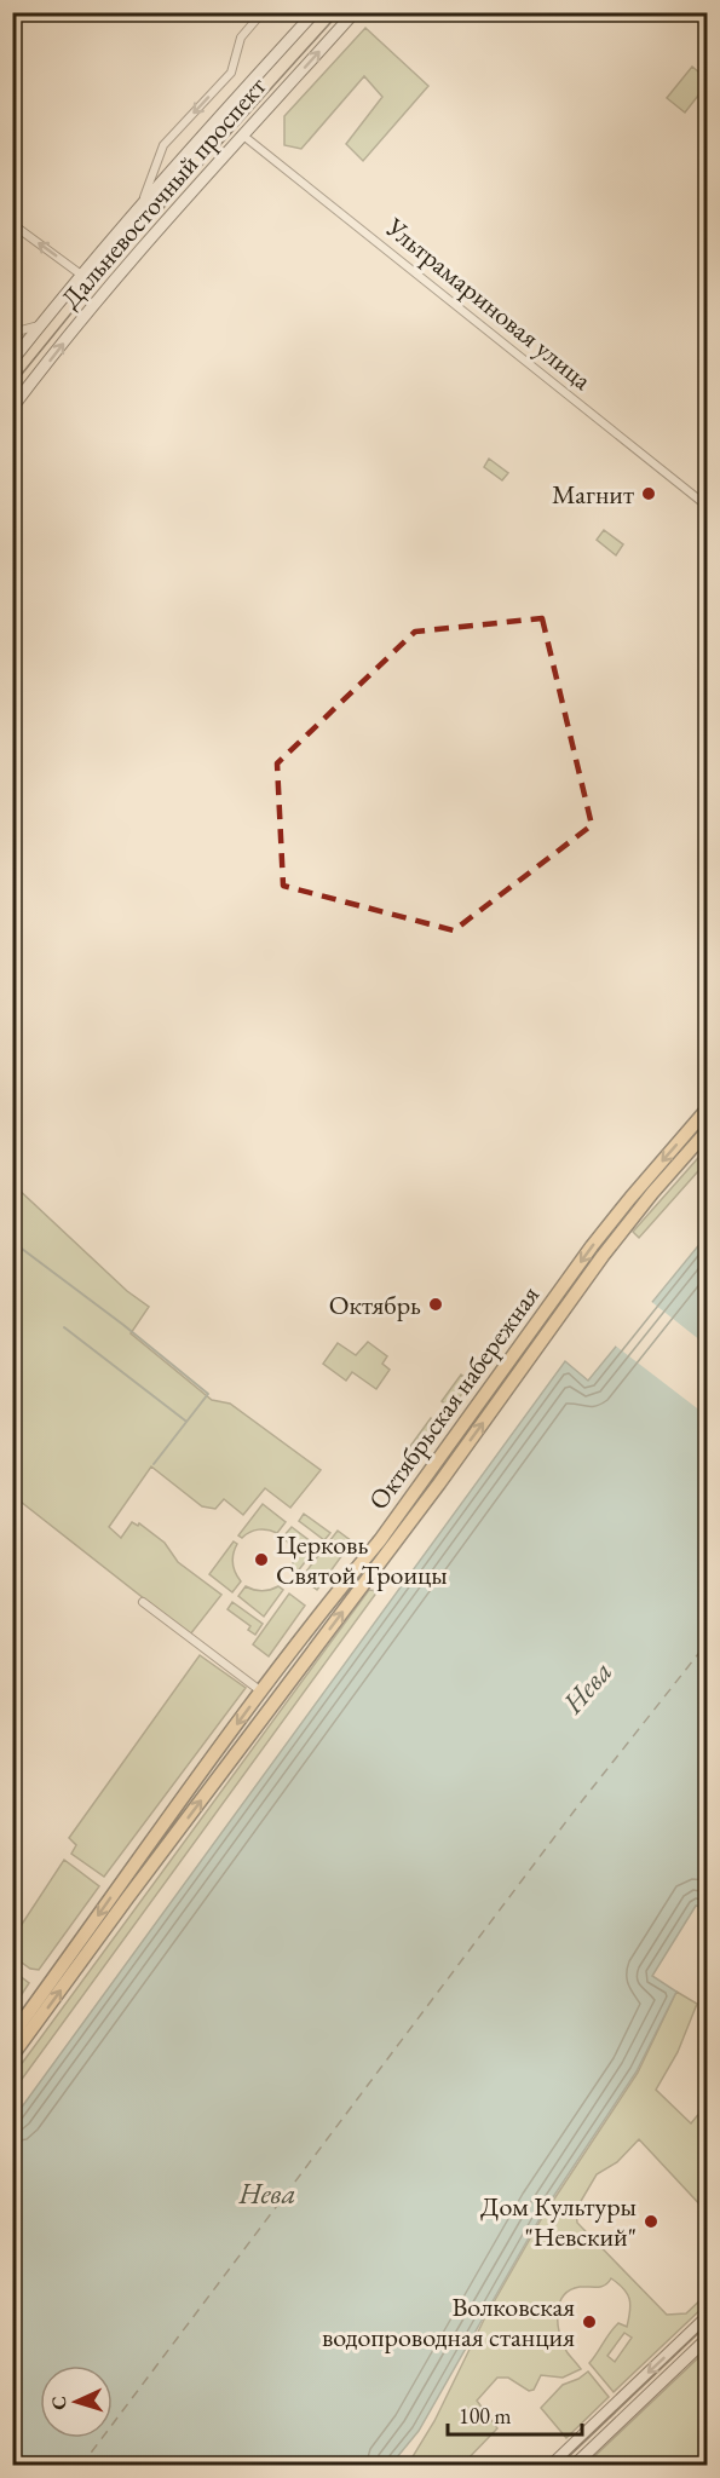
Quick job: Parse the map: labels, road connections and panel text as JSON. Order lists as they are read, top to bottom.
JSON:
{
  "streets": {
    "main road": ["Дальневосточный проспект", "Октябрьская набережная"],
    "street": ["Ультрамариновая улица"]
  },
  "crossings": [
    ["Дальневосточный проспект", "Ультрамариновая улица"]
  ],
  "water": ["Нева"],
  "places": [
    "Магнит",
    "Октябрь",
    "Церковь Святой Троицы",
    "Дом Культуры \"Невский\"",
    "Волковская водопроводная станция"
  ],
  "scale_bar": "100 m",
  "north": "left"
}
